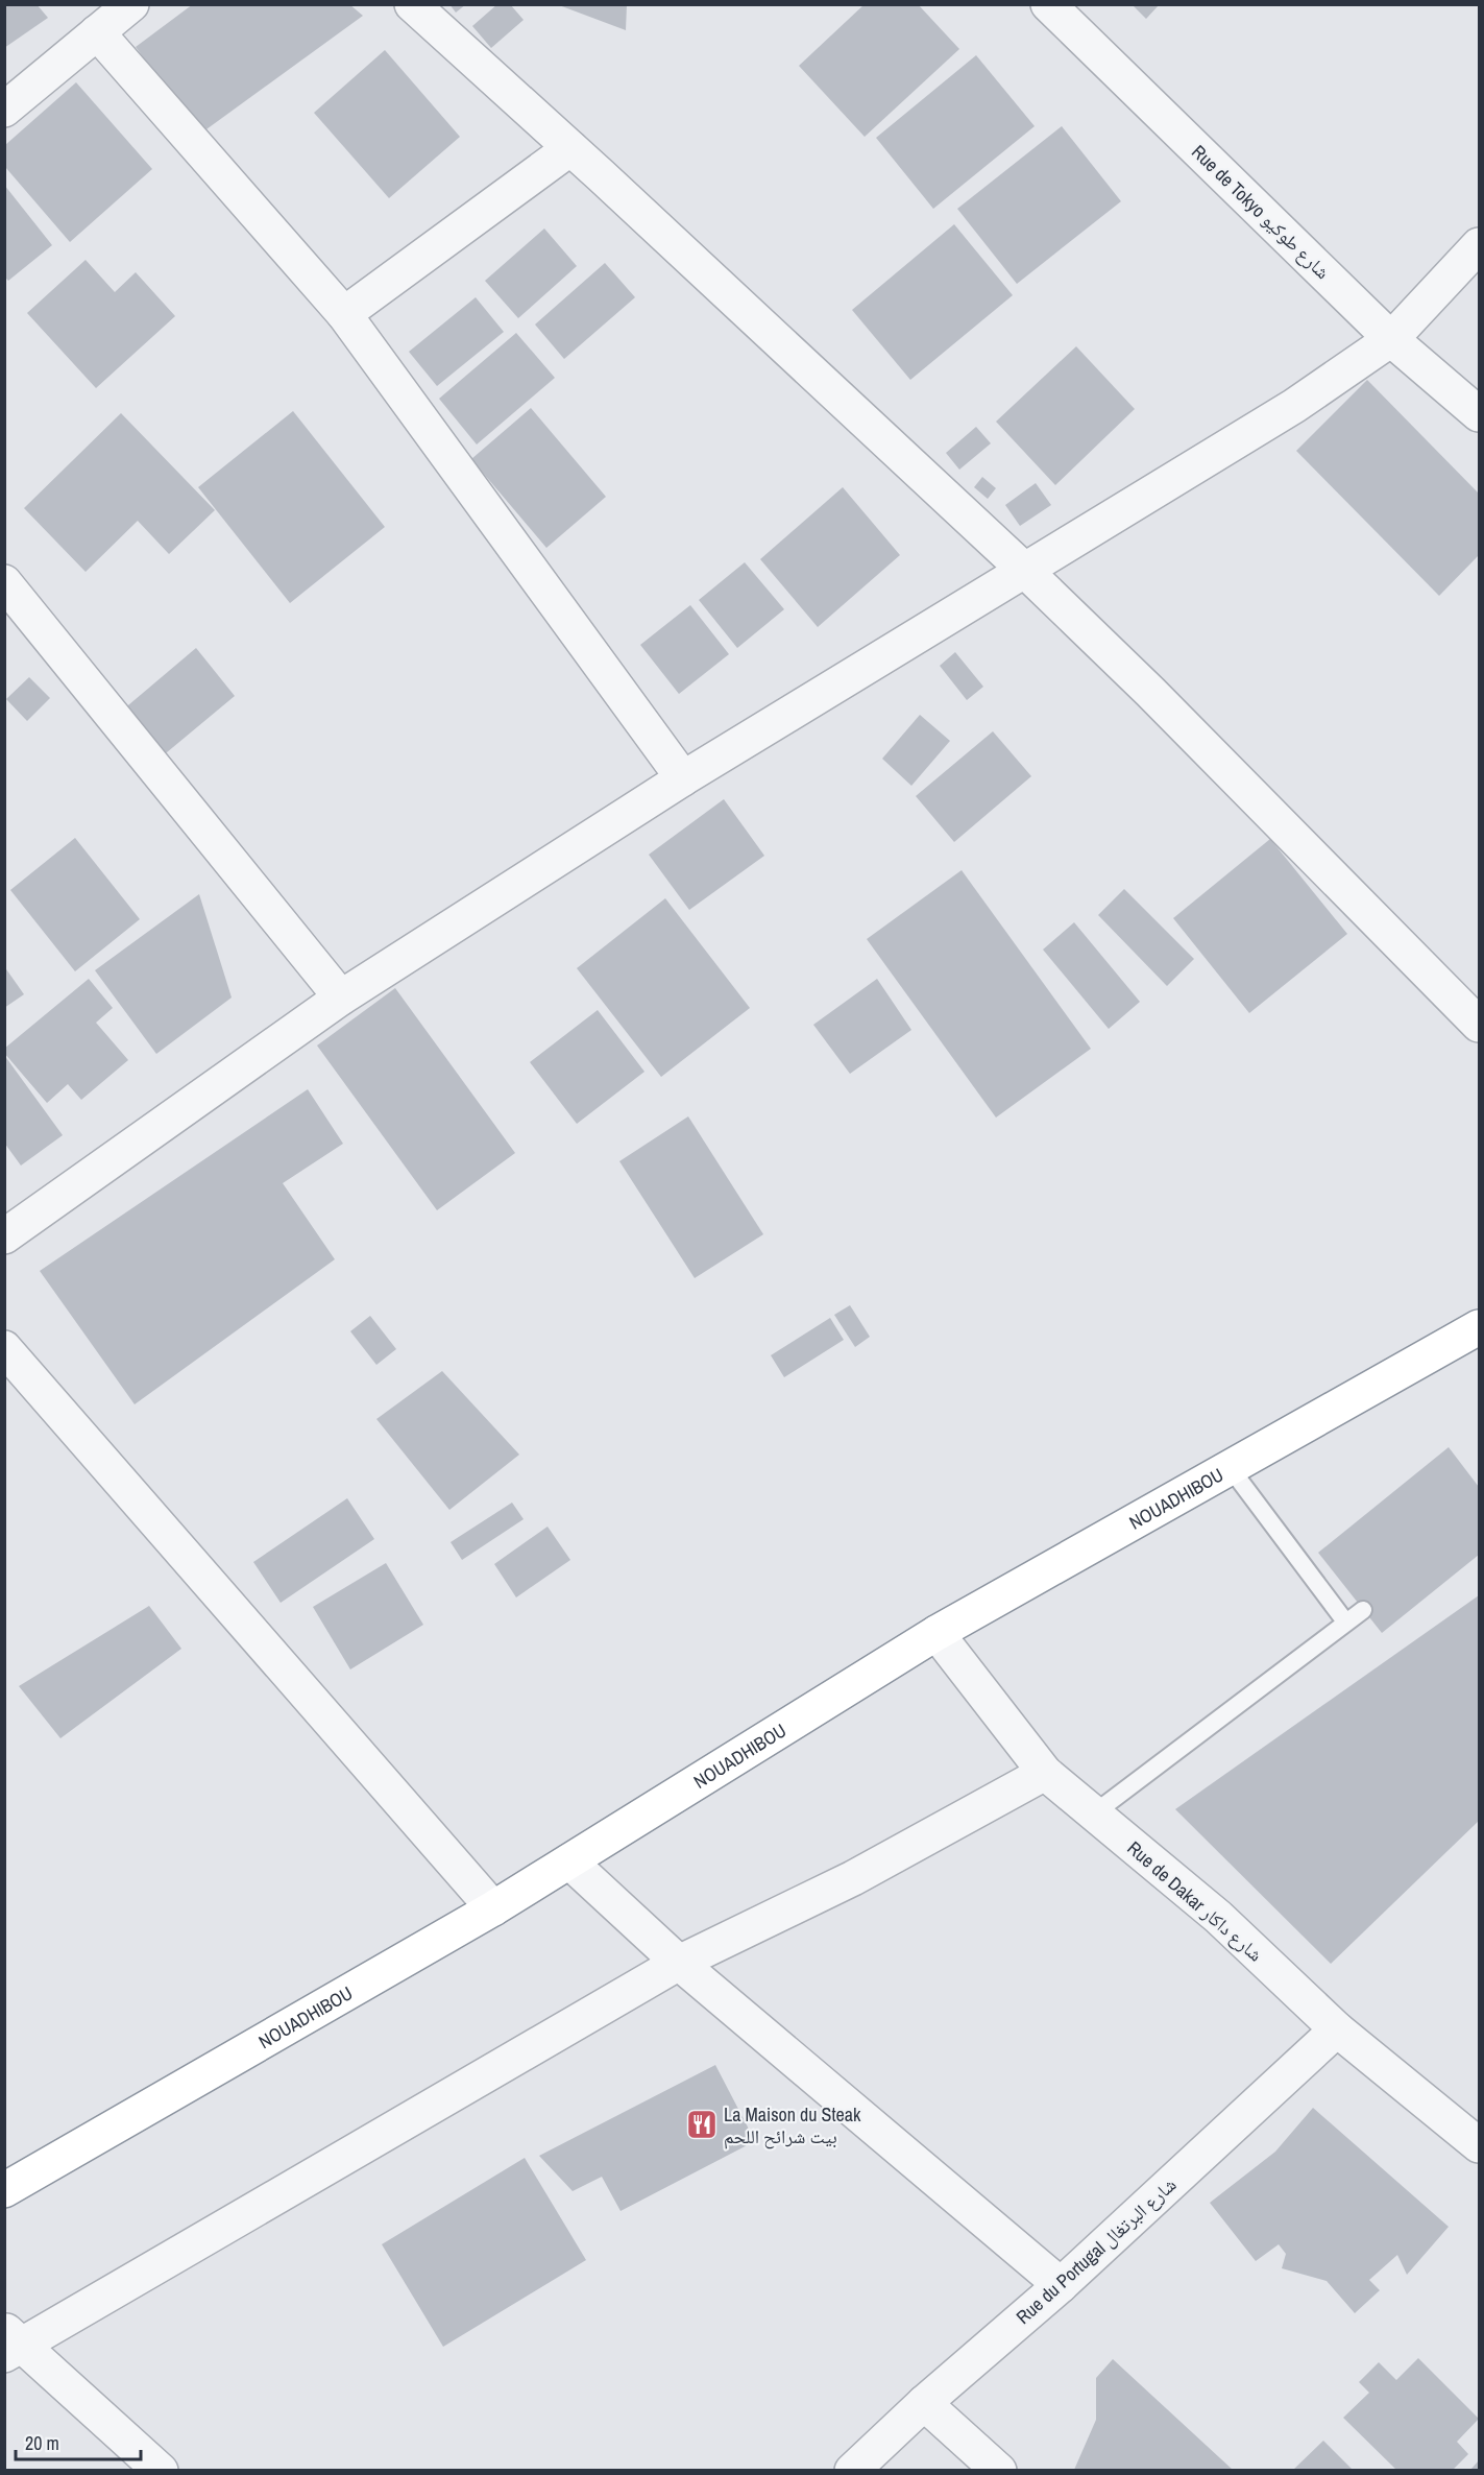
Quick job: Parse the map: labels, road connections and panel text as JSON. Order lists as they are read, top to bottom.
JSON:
{
  "streets": {
    "highway": ["NOUADHIBOU"],
    "street": ["Rue de Tokyo شارع طوكيو", "Rue de Dakar شارع داكار", "Rue du Portugal شارع البرتغال"]
  },
  "crossings": [
    ["NOUADHIBOU", "Rue de Dakar شارع داكار"],
    ["Rue de Dakar شارع داكار", "Rue du Portugal شارع البرتغال"]
  ],
  "places": {
    "restaurant": ["La Maison du Steak بيت شرائح اللحم"]
  },
  "scale_bar": "20 m"
}
